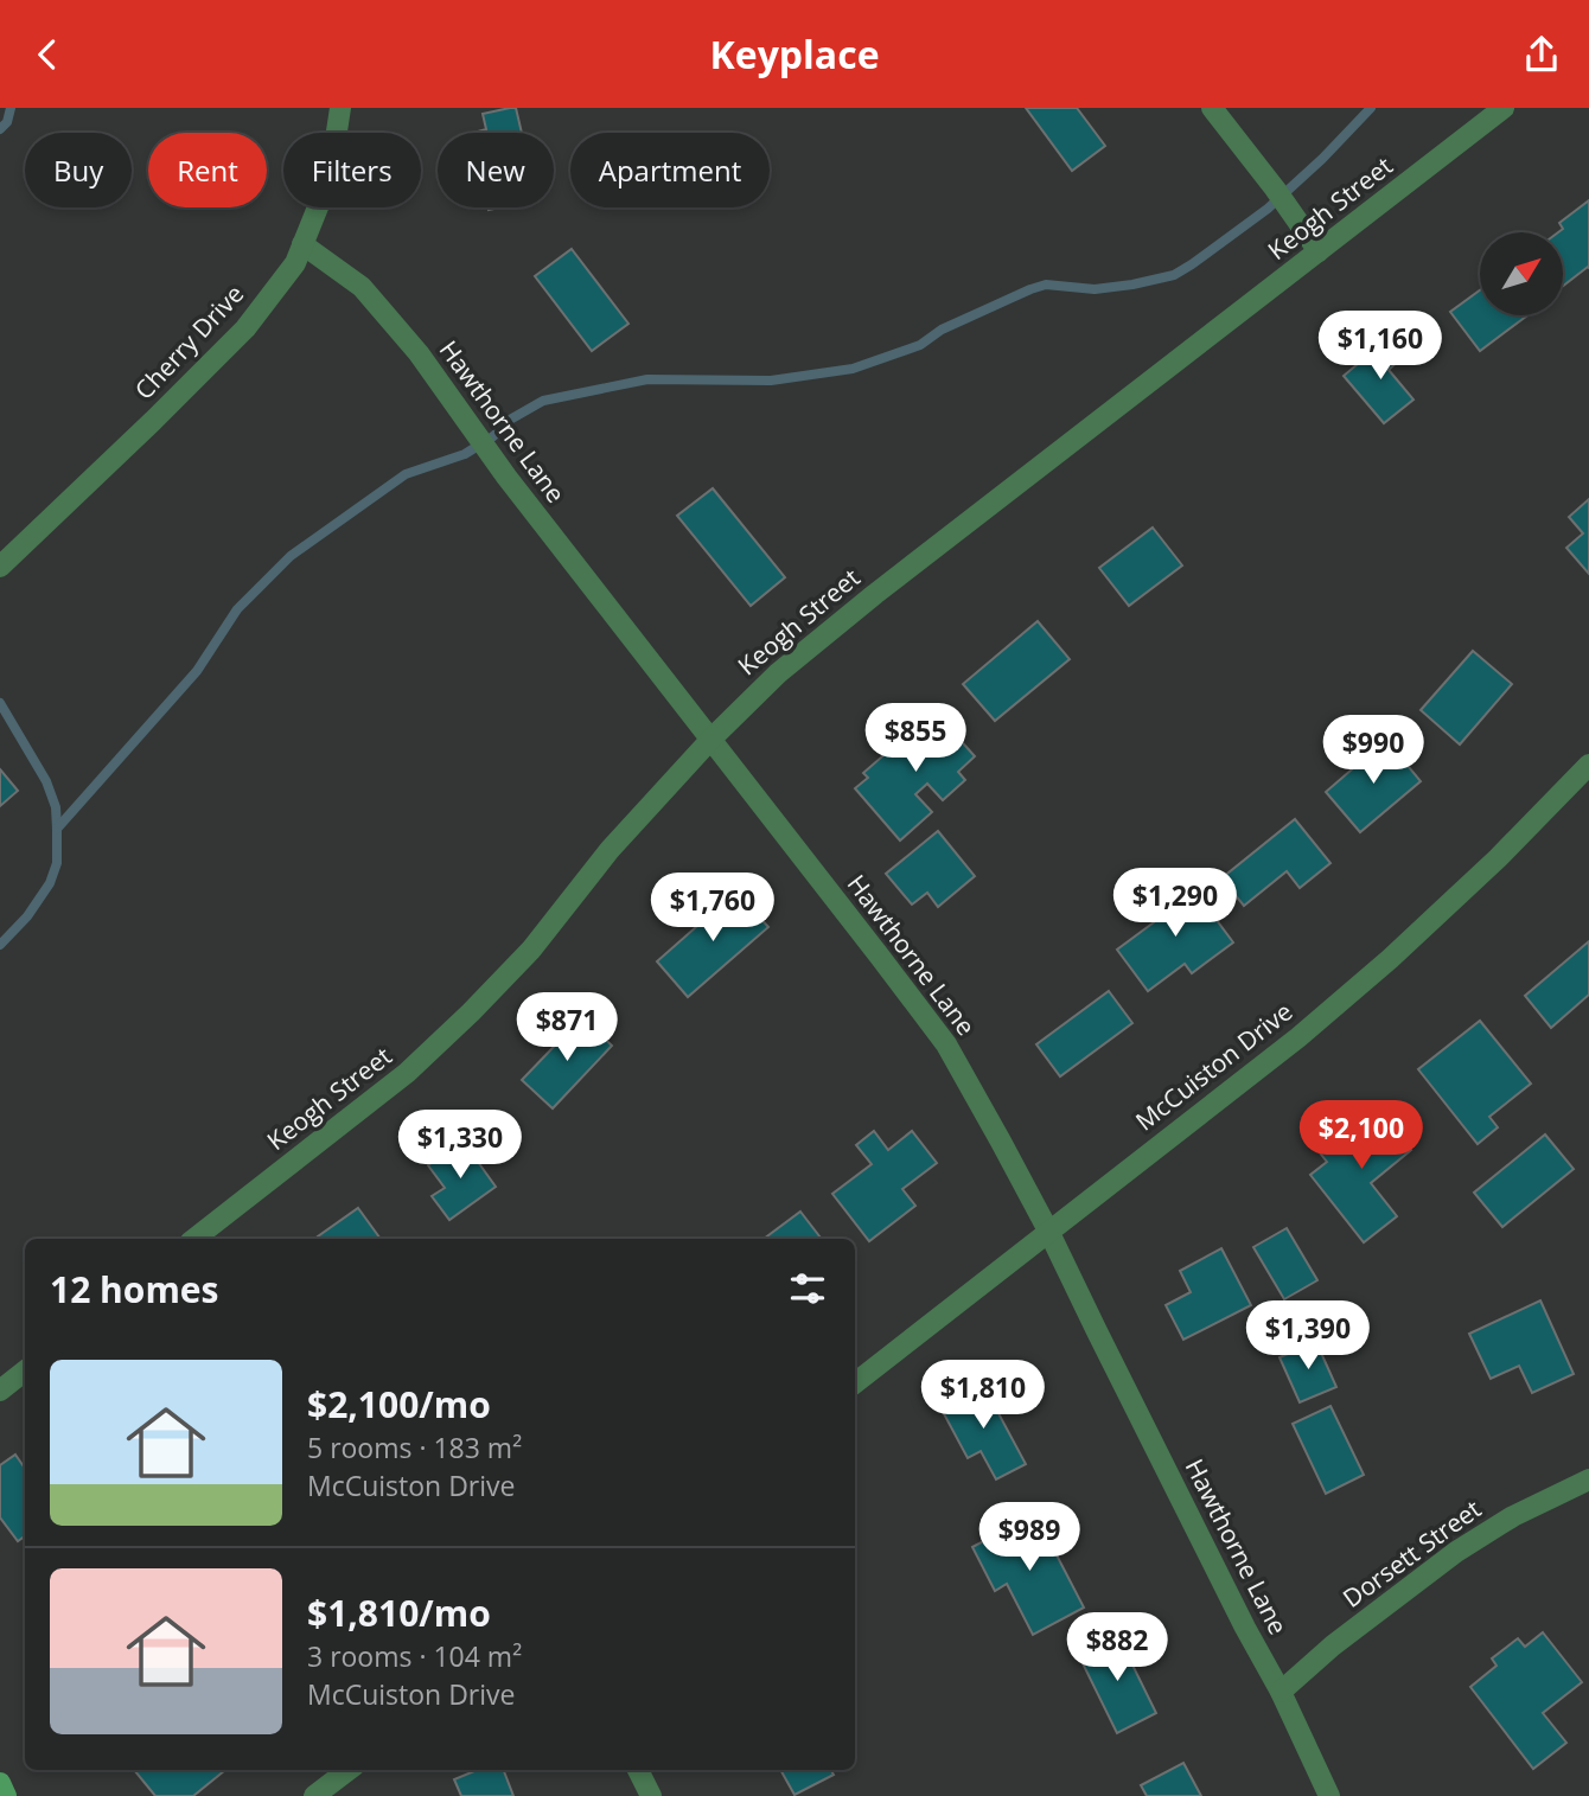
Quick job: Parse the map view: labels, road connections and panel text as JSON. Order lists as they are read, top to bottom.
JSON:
{
  "streets": {
    "street": [
      "Keogh Street",
      "Cherry Drive",
      "Hawthorne Lane",
      "McCuiston Drive",
      "Dorsett Street"
    ]
  },
  "crossings": [
    ["Keogh Street", "Hawthorne Lane"],
    ["Cherry Drive", "Hawthorne Lane"],
    ["Hawthorne Lane", "McCuiston Drive"],
    ["Hawthorne Lane", "Dorsett Street"]
  ],
  "north": "top right",
  "page": {
    "header": "Keyplace",
    "chip": [
      "Buy",
      "Rent",
      "Filters",
      "New",
      "Apartment"
    ],
    "price": [
      "$1,160",
      "$855",
      "$990",
      "$1,290",
      "$1,760",
      "$871",
      "$2,100",
      "$1,330",
      "$1,390",
      "$1,810",
      "$989",
      "$882"
    ],
    "heading": "12 homes",
    "list": [
      {
        "name": "$2,100/mo",
        "note": "5 rooms · 183 m² · McCuiston Drive"
      },
      {
        "name": "$1,810/mo",
        "note": "3 rooms · 104 m² · McCuiston Drive"
      }
    ]
  }
}
